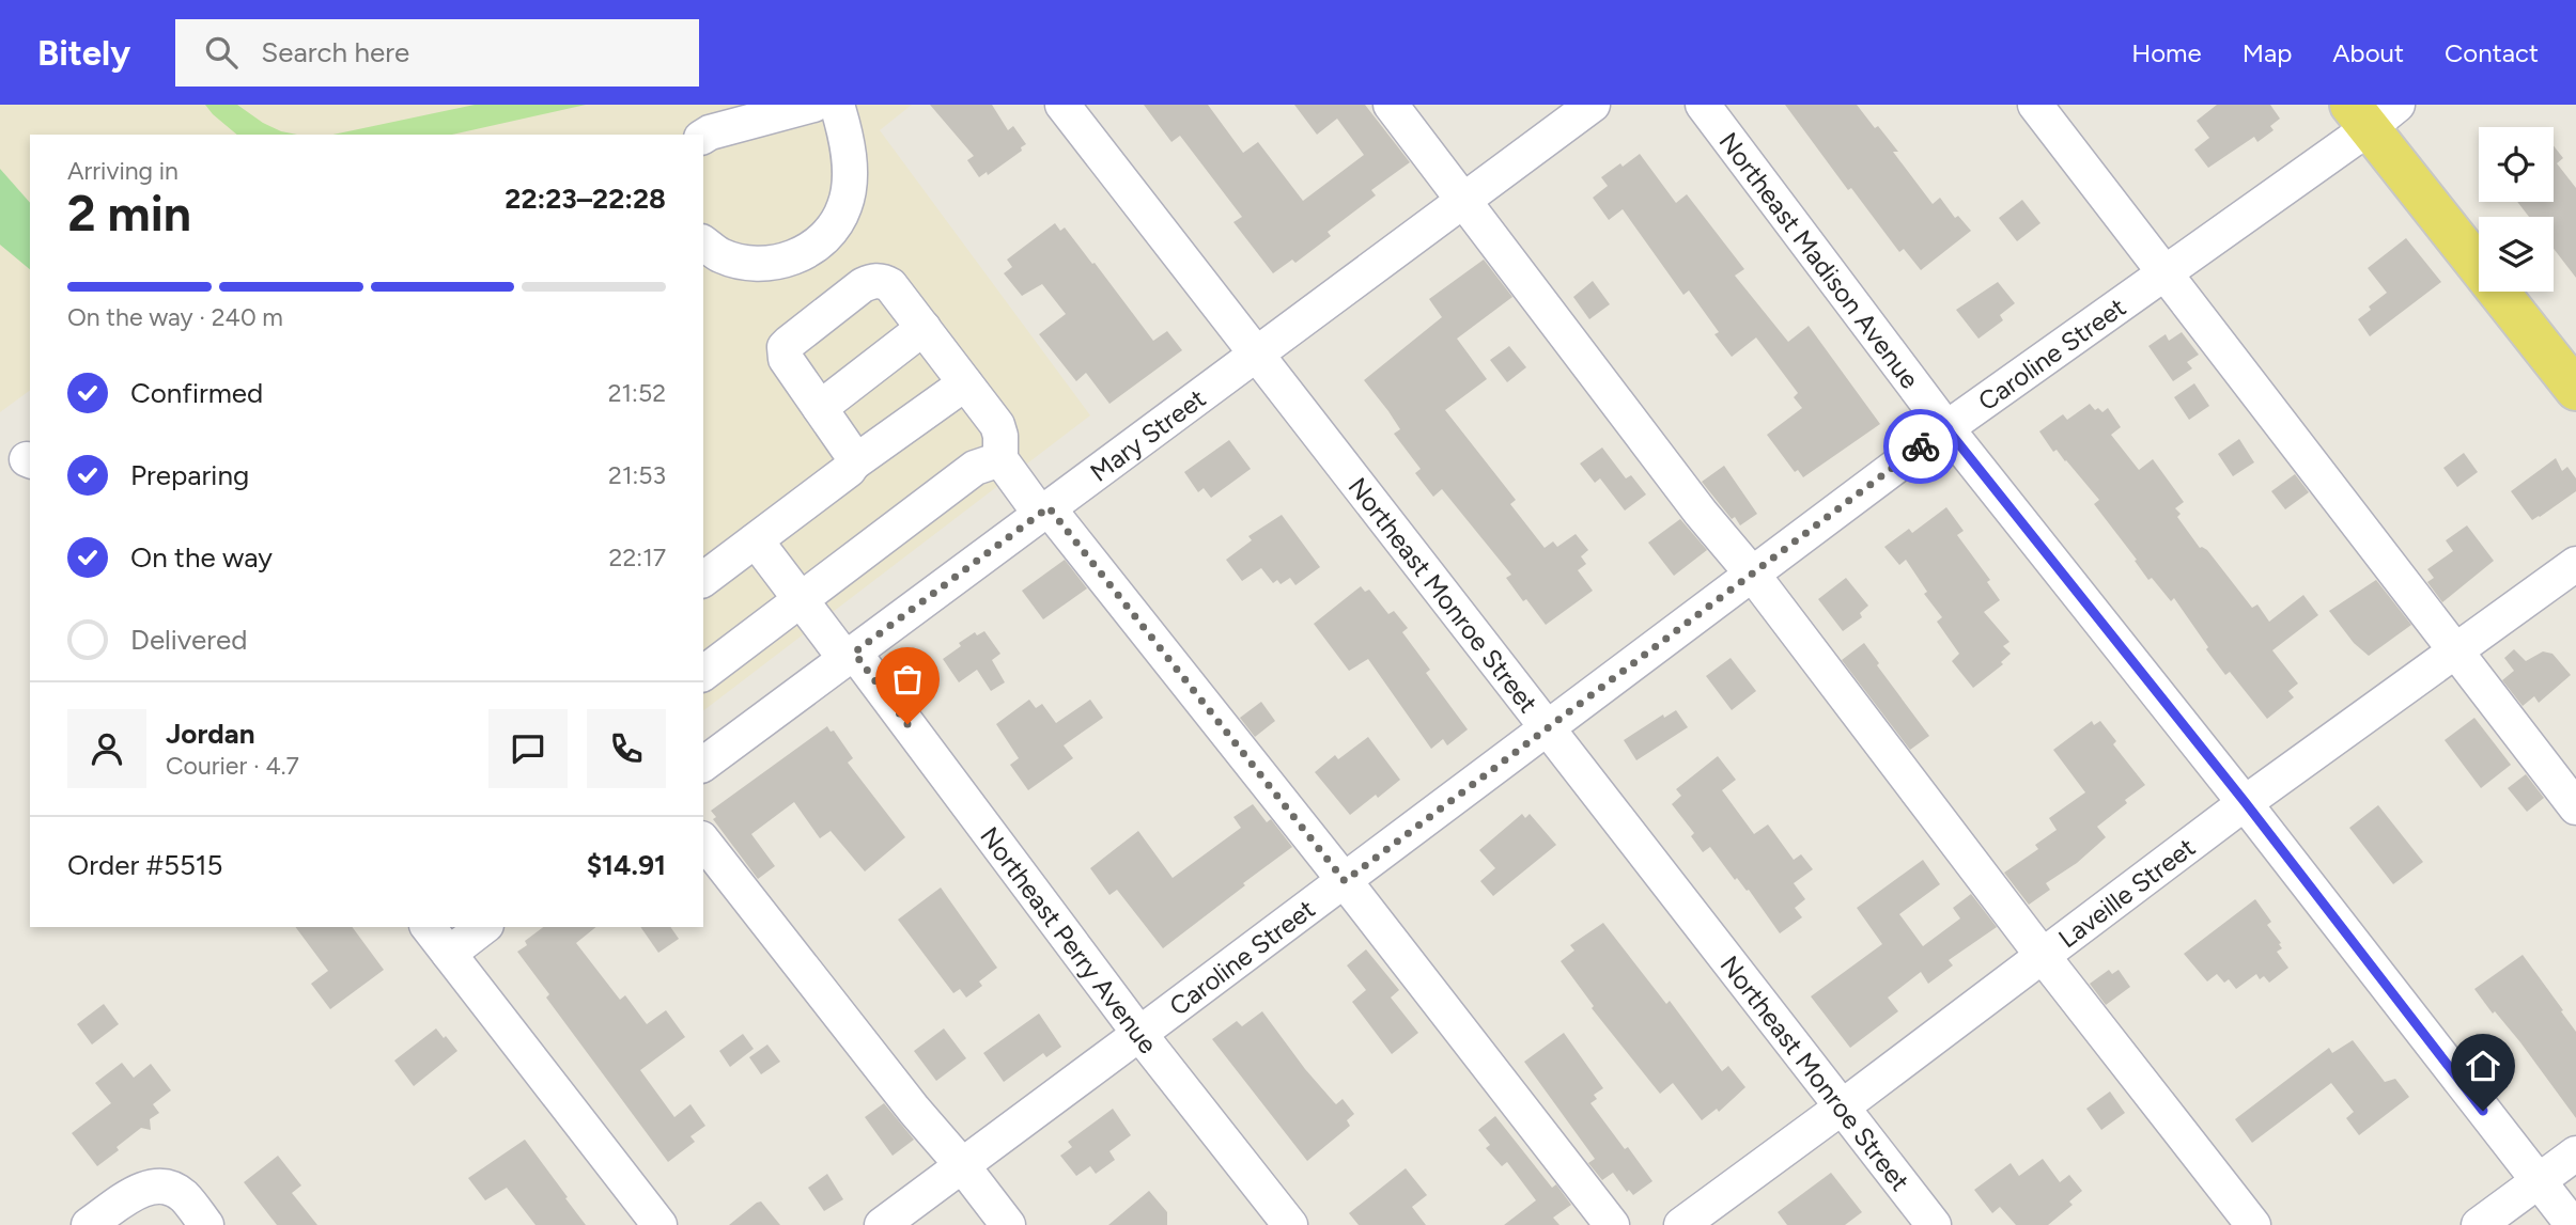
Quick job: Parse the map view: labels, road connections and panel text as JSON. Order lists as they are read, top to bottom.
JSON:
{
  "streets": {
    "street": [
      "Northeast Madison Avenue",
      "Caroline Street",
      "Mary Street",
      "Northeast Monroe Street",
      "Laveille Street",
      "Northeast Perry Avenue"
    ]
  },
  "crossings": [
    ["Northeast Madison Avenue", "Caroline Street"],
    ["Northeast Madison Avenue", "Laveille Street"],
    ["Caroline Street", "Northeast Monroe Street"],
    ["Caroline Street", "Northeast Perry Avenue"],
    ["Mary Street", "Northeast Monroe Street"],
    ["Mary Street", "Northeast Perry Avenue"],
    ["Northeast Monroe Street", "Laveille Street"]
  ],
  "page": {
    "header": "Bitely",
    "search": "Search here",
    "nav": [
      "Home",
      "Map",
      "About",
      "Contact"
    ],
    "heading": ["2 min", "Arriving in", "22:23–22:28"],
    "panel": [
      "Jordan",
      "Courier · 4.7",
      "Order #5515",
      "$14.91"
    ],
    "bar": "On the way · 240 m",
    "list": [
      ["Confirmed", "21:52"],
      ["Preparing", "21:53"],
      ["On the way", "22:17"],
      "Delivered"
    ]
  }
}
